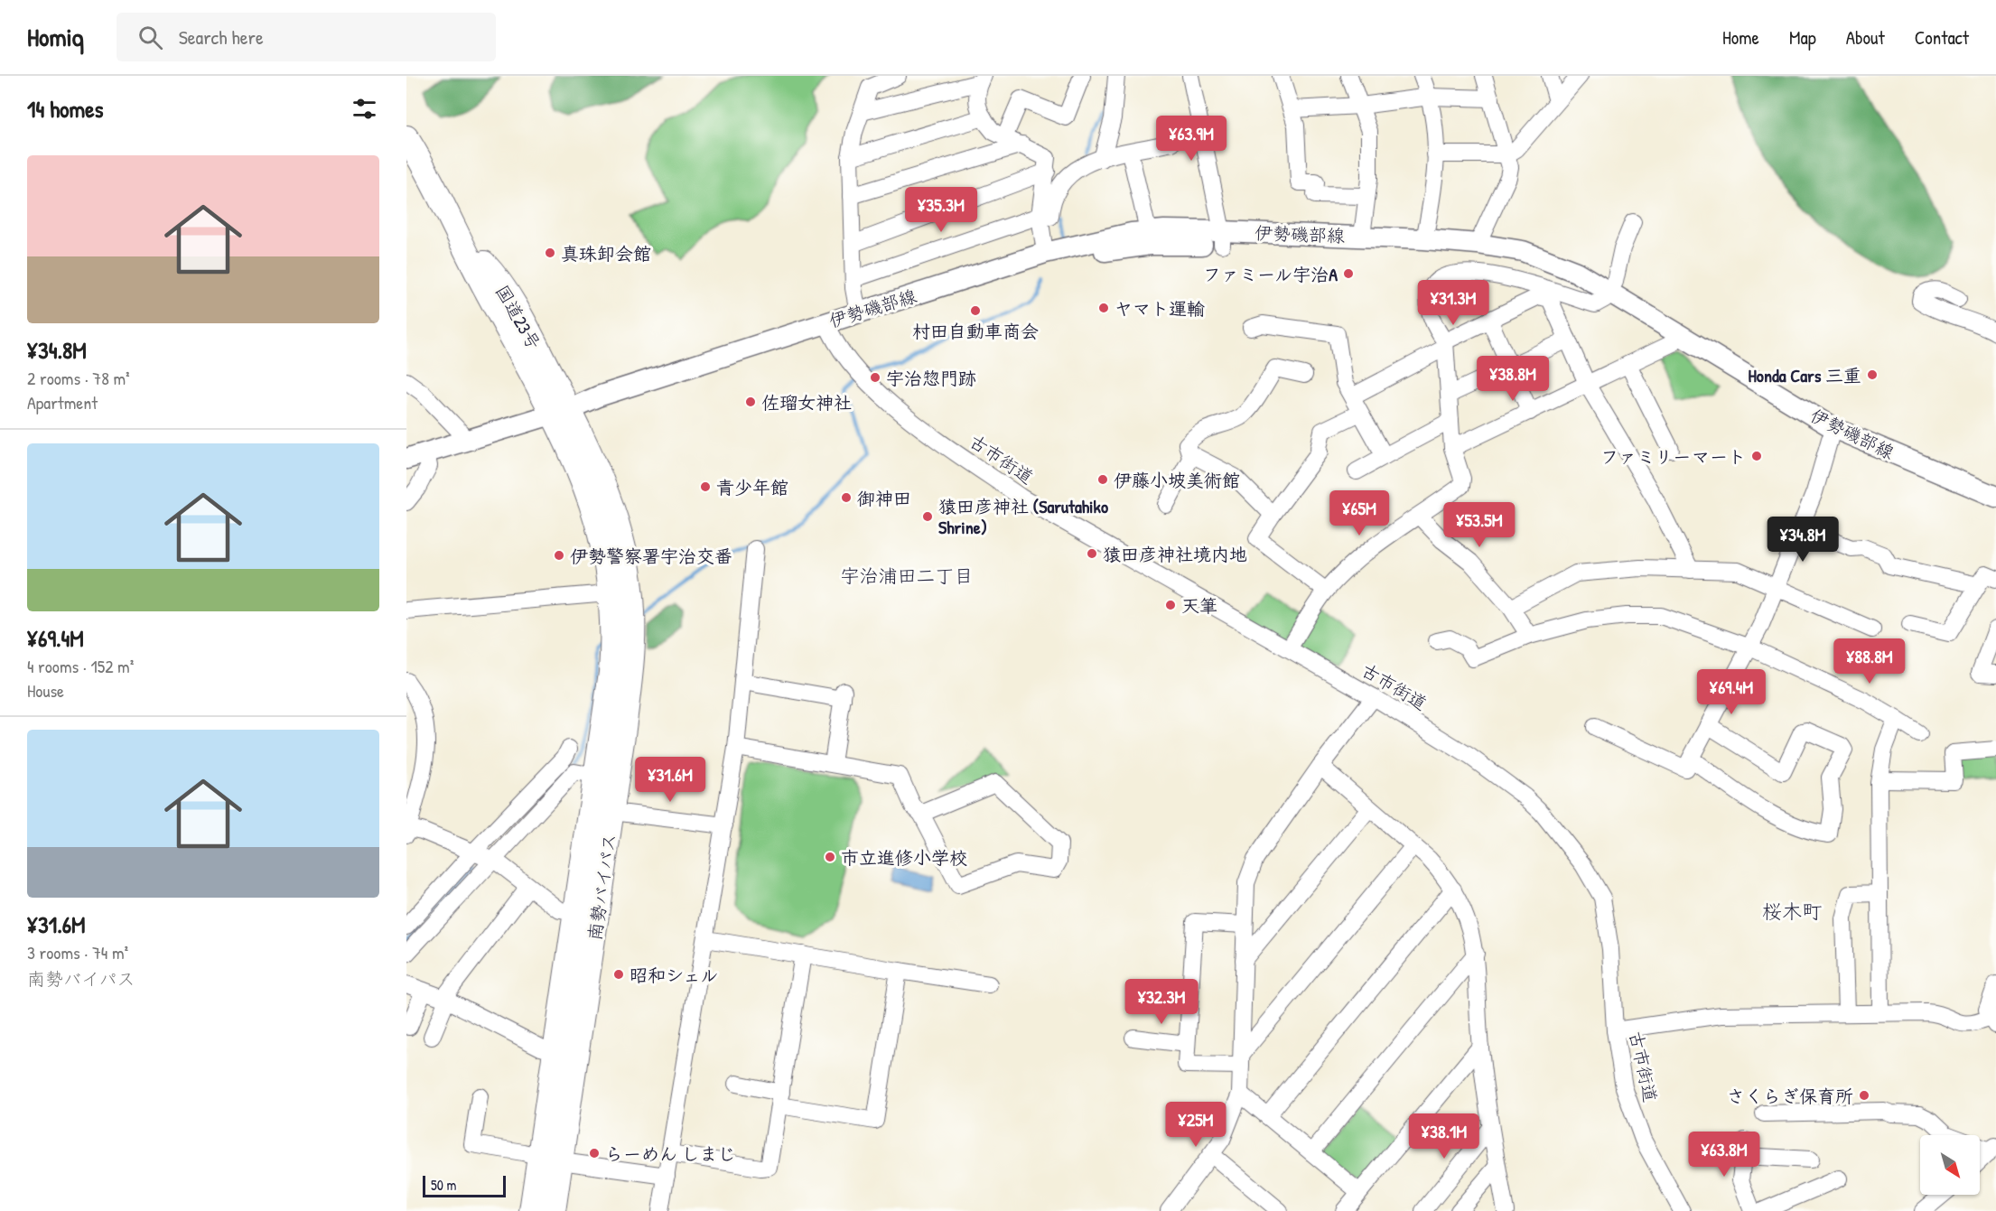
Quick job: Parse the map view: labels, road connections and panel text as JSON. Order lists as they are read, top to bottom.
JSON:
{
  "streets": {
    "highway": ["国道23号", "南勢バイパス"],
    "main road": ["伊勢磯部線"],
    "street": ["古市街道"]
  },
  "crossings": [
    ["伊勢磯部線", "国道23号"],
    ["伊勢磯部線", "古市街道"],
    ["伊勢磯部線", "南勢バイパス"],
    ["国道23号", "南勢バイパス"]
  ],
  "districts": ["宇治浦田二丁目", "桜木町"],
  "places": [
    "真珠卸会館",
    "ファミール宇治A",
    "ヤマト運輸",
    "村田自動車商会",
    "Honda Cars 三重",
    "宇治惣門跡",
    "佐瑠女神社",
    "ファミリーマート",
    "伊藤小坡美術館",
    "青少年館",
    "御神田",
    "猿田彦神社 (Sarutahiko Shrine)",
    "猿田彦神社境内地",
    "伊勢警察署宇治交番",
    "天筆",
    "市立進修小学校",
    "昭和シェル",
    "さくらぎ保育所",
    "らーめん しまじ"
  ],
  "scale_bar": "50 m",
  "north": "bottom right",
  "page": {
    "header": "Homiq",
    "search": "Search here",
    "nav": [
      "Home",
      "Map",
      "About",
      "Contact"
    ],
    "heading": "14 homes",
    "price": [
      "¥63.9M",
      "¥35.3M",
      "¥31.3M",
      "¥38.8M",
      "¥65M",
      "¥53.5M",
      "¥34.8M",
      "¥88.8M",
      "¥69.4M",
      "¥31.6M",
      "¥32.3M",
      "¥25M",
      "¥38.1M",
      "¥63.8M"
    ],
    "list": [
      {
        "name": "¥34.8M",
        "note": "2 rooms · 78 m² · Apartment"
      },
      {
        "name": "¥69.4M",
        "note": "4 rooms · 152 m² · House"
      },
      {
        "name": "¥31.6M",
        "note": "3 rooms · 74 m² · 南勢バイパス"
      }
    ],
    "scale": "50 m"
  }
}
